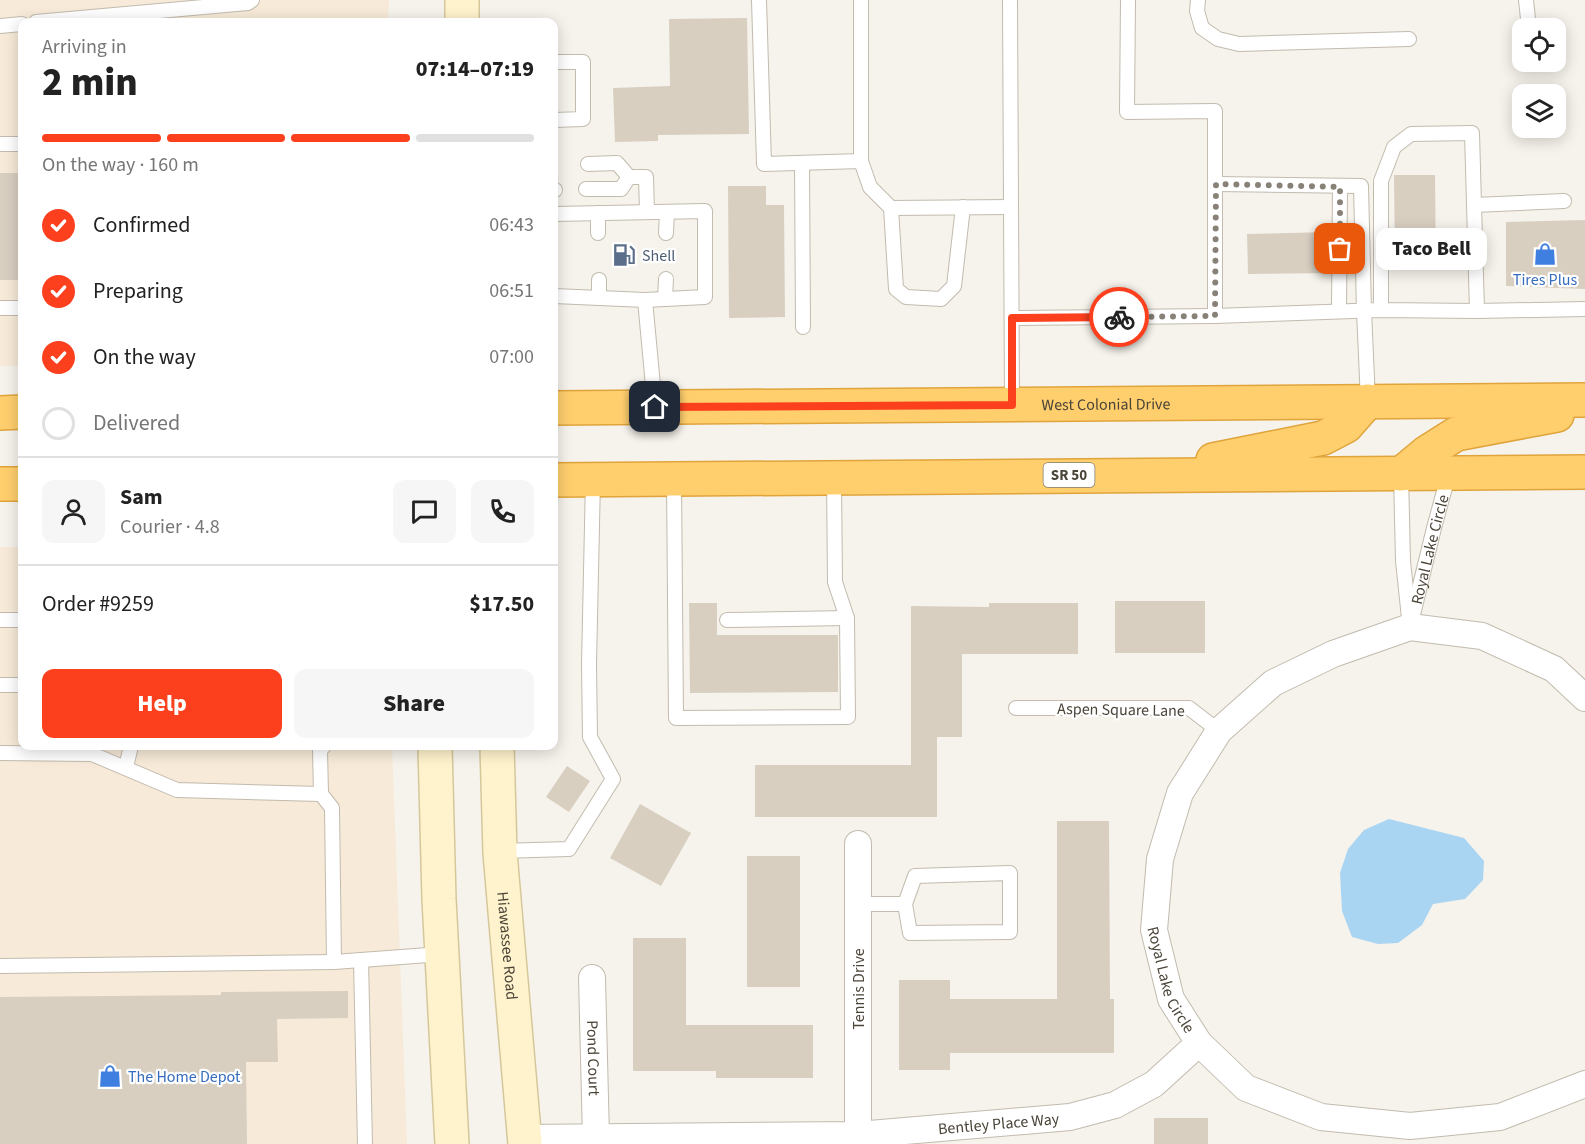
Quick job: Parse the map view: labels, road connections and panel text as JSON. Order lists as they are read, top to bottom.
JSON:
{
  "streets": {
    "highway": ["West Colonial Drive", "SR 50"],
    "main road": ["Hiawassee Road"],
    "street": [
      "Royal Lake Circle",
      "Tennis Drive",
      "Pond Court",
      "Bentley Place Way"
    ],
    "lane": ["Aspen Square Lane"]
  },
  "crossings": [
    ["SR 50", "Royal Lake Circle"],
    ["Royal Lake Circle", "Aspen Square Lane"],
    ["Royal Lake Circle", "Bentley Place Way"],
    ["Hiawassee Road", "Bentley Place Way"],
    ["Tennis Drive", "Bentley Place Way"],
    ["Pond Court", "Bentley Place Way"]
  ],
  "places": {
    "other": ["Taco Bell"],
    "shop": ["Tires Plus", "The Home Depot"],
    "fuel station": ["Shell"]
  },
  "page": {
    "heading": ["2 min", "Arriving in", "07:14–07:19"],
    "panel": [
      "Sam",
      "Courier · 4.8",
      "Order #9259",
      "$17.50"
    ],
    "bar": "On the way · 160 m",
    "list": [
      ["Confirmed", "06:43"],
      ["Preparing", "06:51"],
      ["On the way", "07:00"],
      "Delivered"
    ],
    "bubble": "Taco Bell",
    "buttons": ["Help", "Share"]
  }
}
